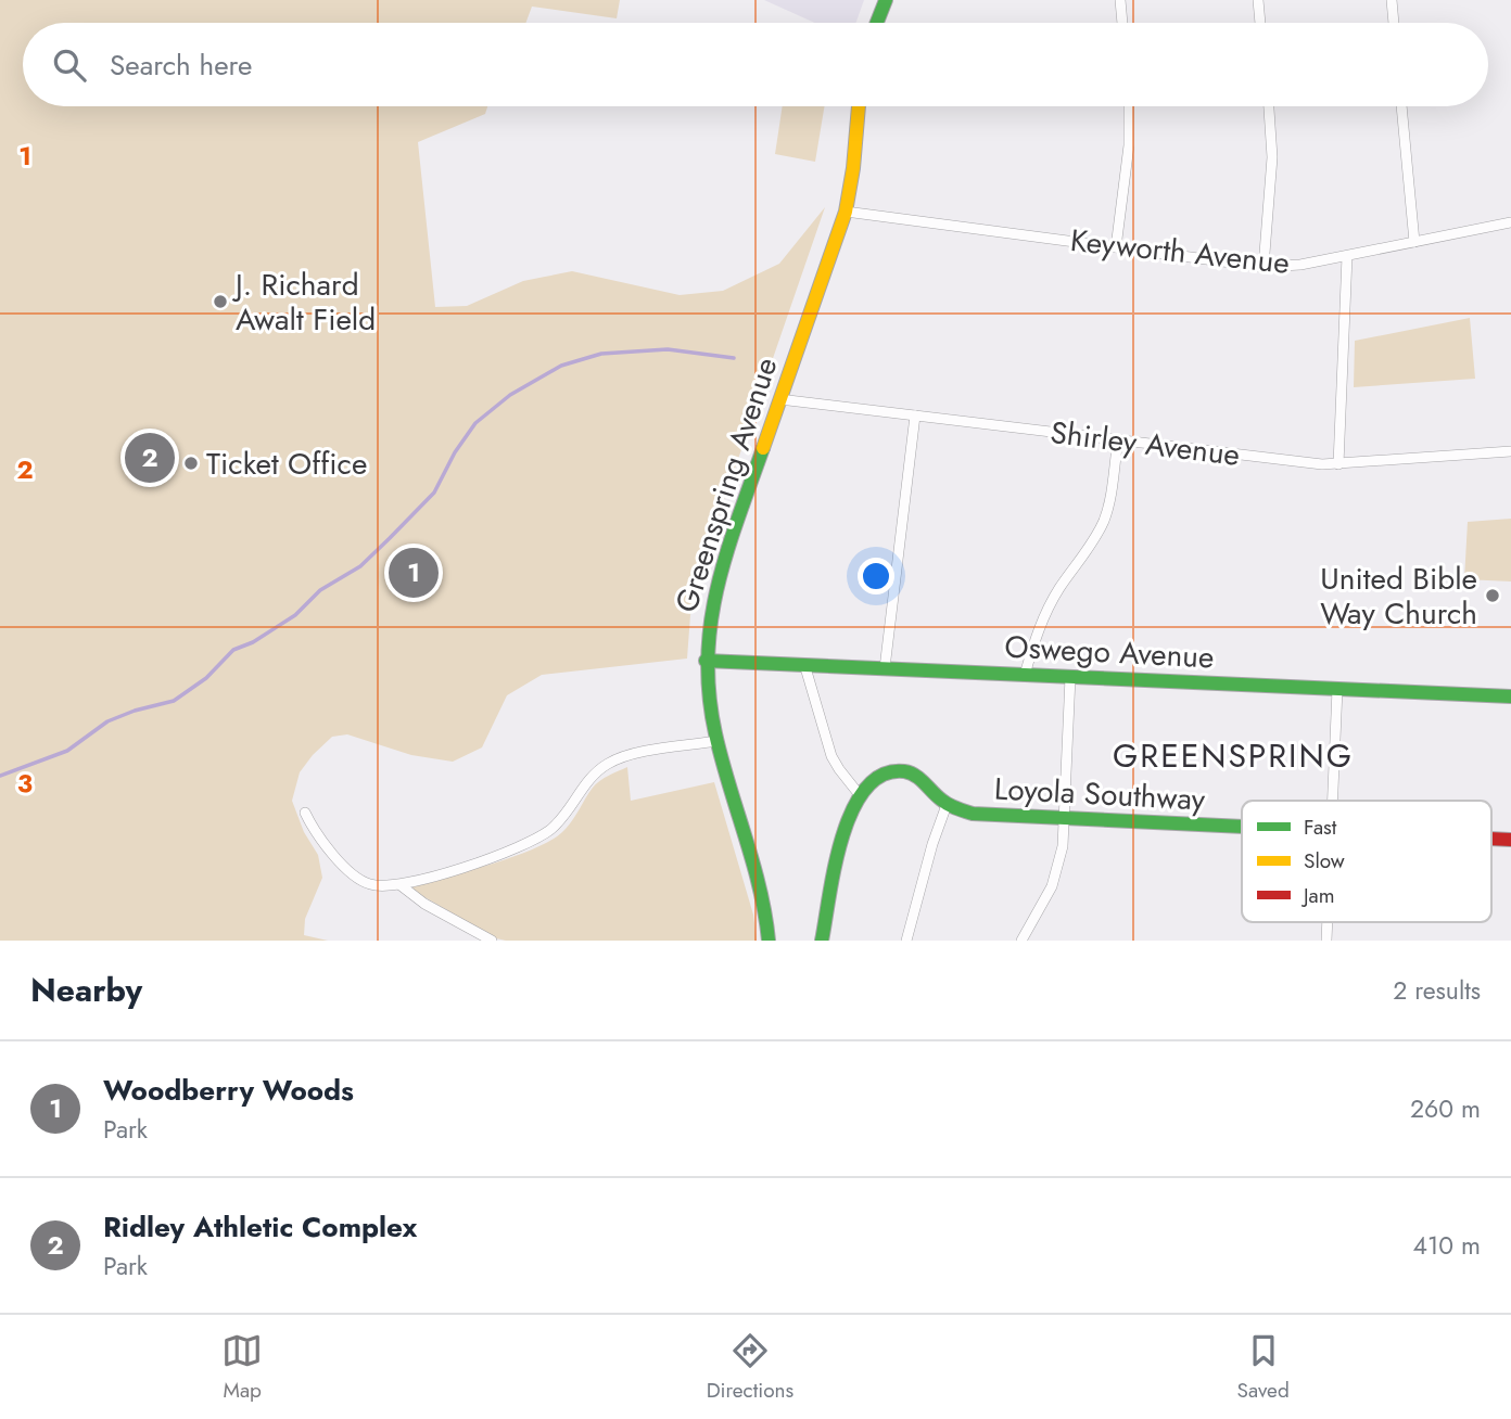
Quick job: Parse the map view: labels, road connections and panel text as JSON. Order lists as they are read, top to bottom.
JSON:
{
  "streets": {
    "street": [
      "Keyworth Avenue",
      "Shirley Avenue",
      "Greenspring Avenue",
      "Oswego Avenue",
      "Loyola Southway"
    ]
  },
  "crossings": [
    ["Keyworth Avenue", "Greenspring Avenue"],
    ["Shirley Avenue", "Greenspring Avenue"],
    ["Greenspring Avenue", "Oswego Avenue"]
  ],
  "districts": ["GREENSPRING"],
  "places": ["J. Richard Awalt Field", "Ticket Office", "United Bible Way Church"],
  "legend": ["Fast", "Slow", "Jam"],
  "page": {
    "search": "Search here",
    "pins": ["2", "1"],
    "heading": ["Nearby", "2 results"],
    "list": [
      {
        "mark": "1",
        "name": "Woodberry Woods",
        "note": "Park",
        "value": "260 m"
      },
      {
        "mark": "2",
        "name": "Ridley Athletic Complex",
        "note": "Park",
        "value": "410 m"
      }
    ],
    "nav": ["Map", "Directions", "Saved"]
  },
  "grid": {
    "rows": ["1", "2", "3"]
  }
}
